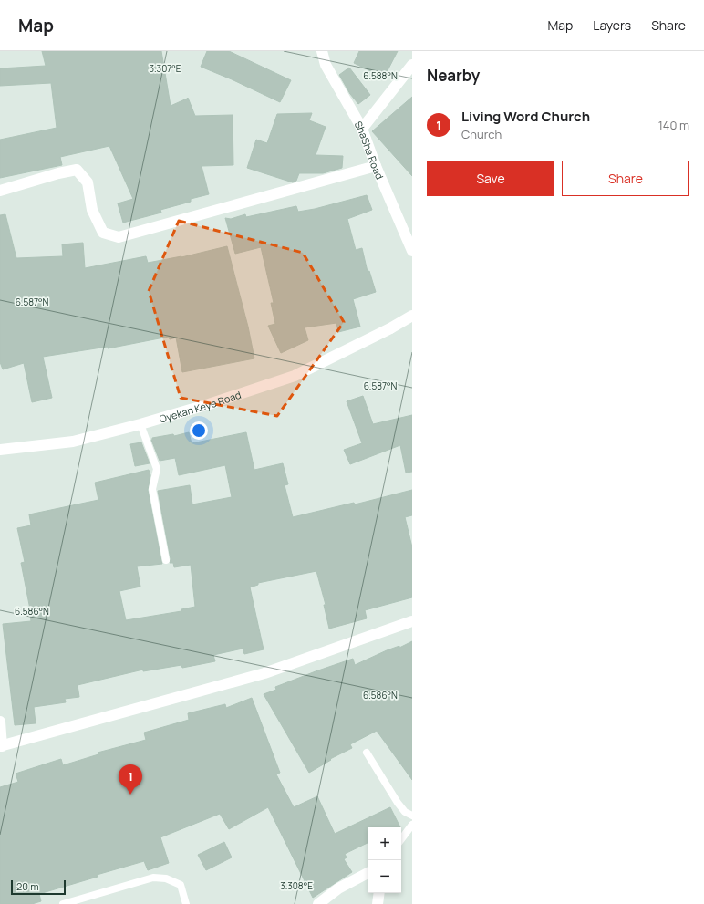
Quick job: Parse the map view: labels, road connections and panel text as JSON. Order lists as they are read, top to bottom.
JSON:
{
  "streets": {
    "street": ["ShaSha Road", "Oyekan Keye Road"]
  },
  "scale_bar": "20 m",
  "page": {
    "header": "Map",
    "nav": ["Map", "Layers", "Share"],
    "heading": "Nearby",
    "list": [
      {
        "mark": "1",
        "name": "Living Word Church",
        "note": "Church",
        "value": "140 m"
      }
    ],
    "buttons": ["Save", "Share"],
    "pins": "1",
    "map_buttons": ["+", "−"],
    "scale": "20 m"
  },
  "coordinates": [
    "3.307°E",
    "6.588°N",
    "6.587°N",
    "6.586°N",
    "3.308°E"
  ]
}
